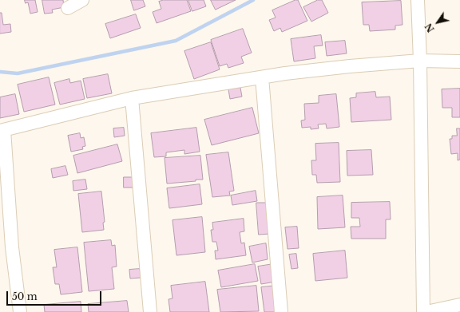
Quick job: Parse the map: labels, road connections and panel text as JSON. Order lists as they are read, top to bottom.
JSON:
{
  "scale_bar": "50 m",
  "north": "bottom left"
}
